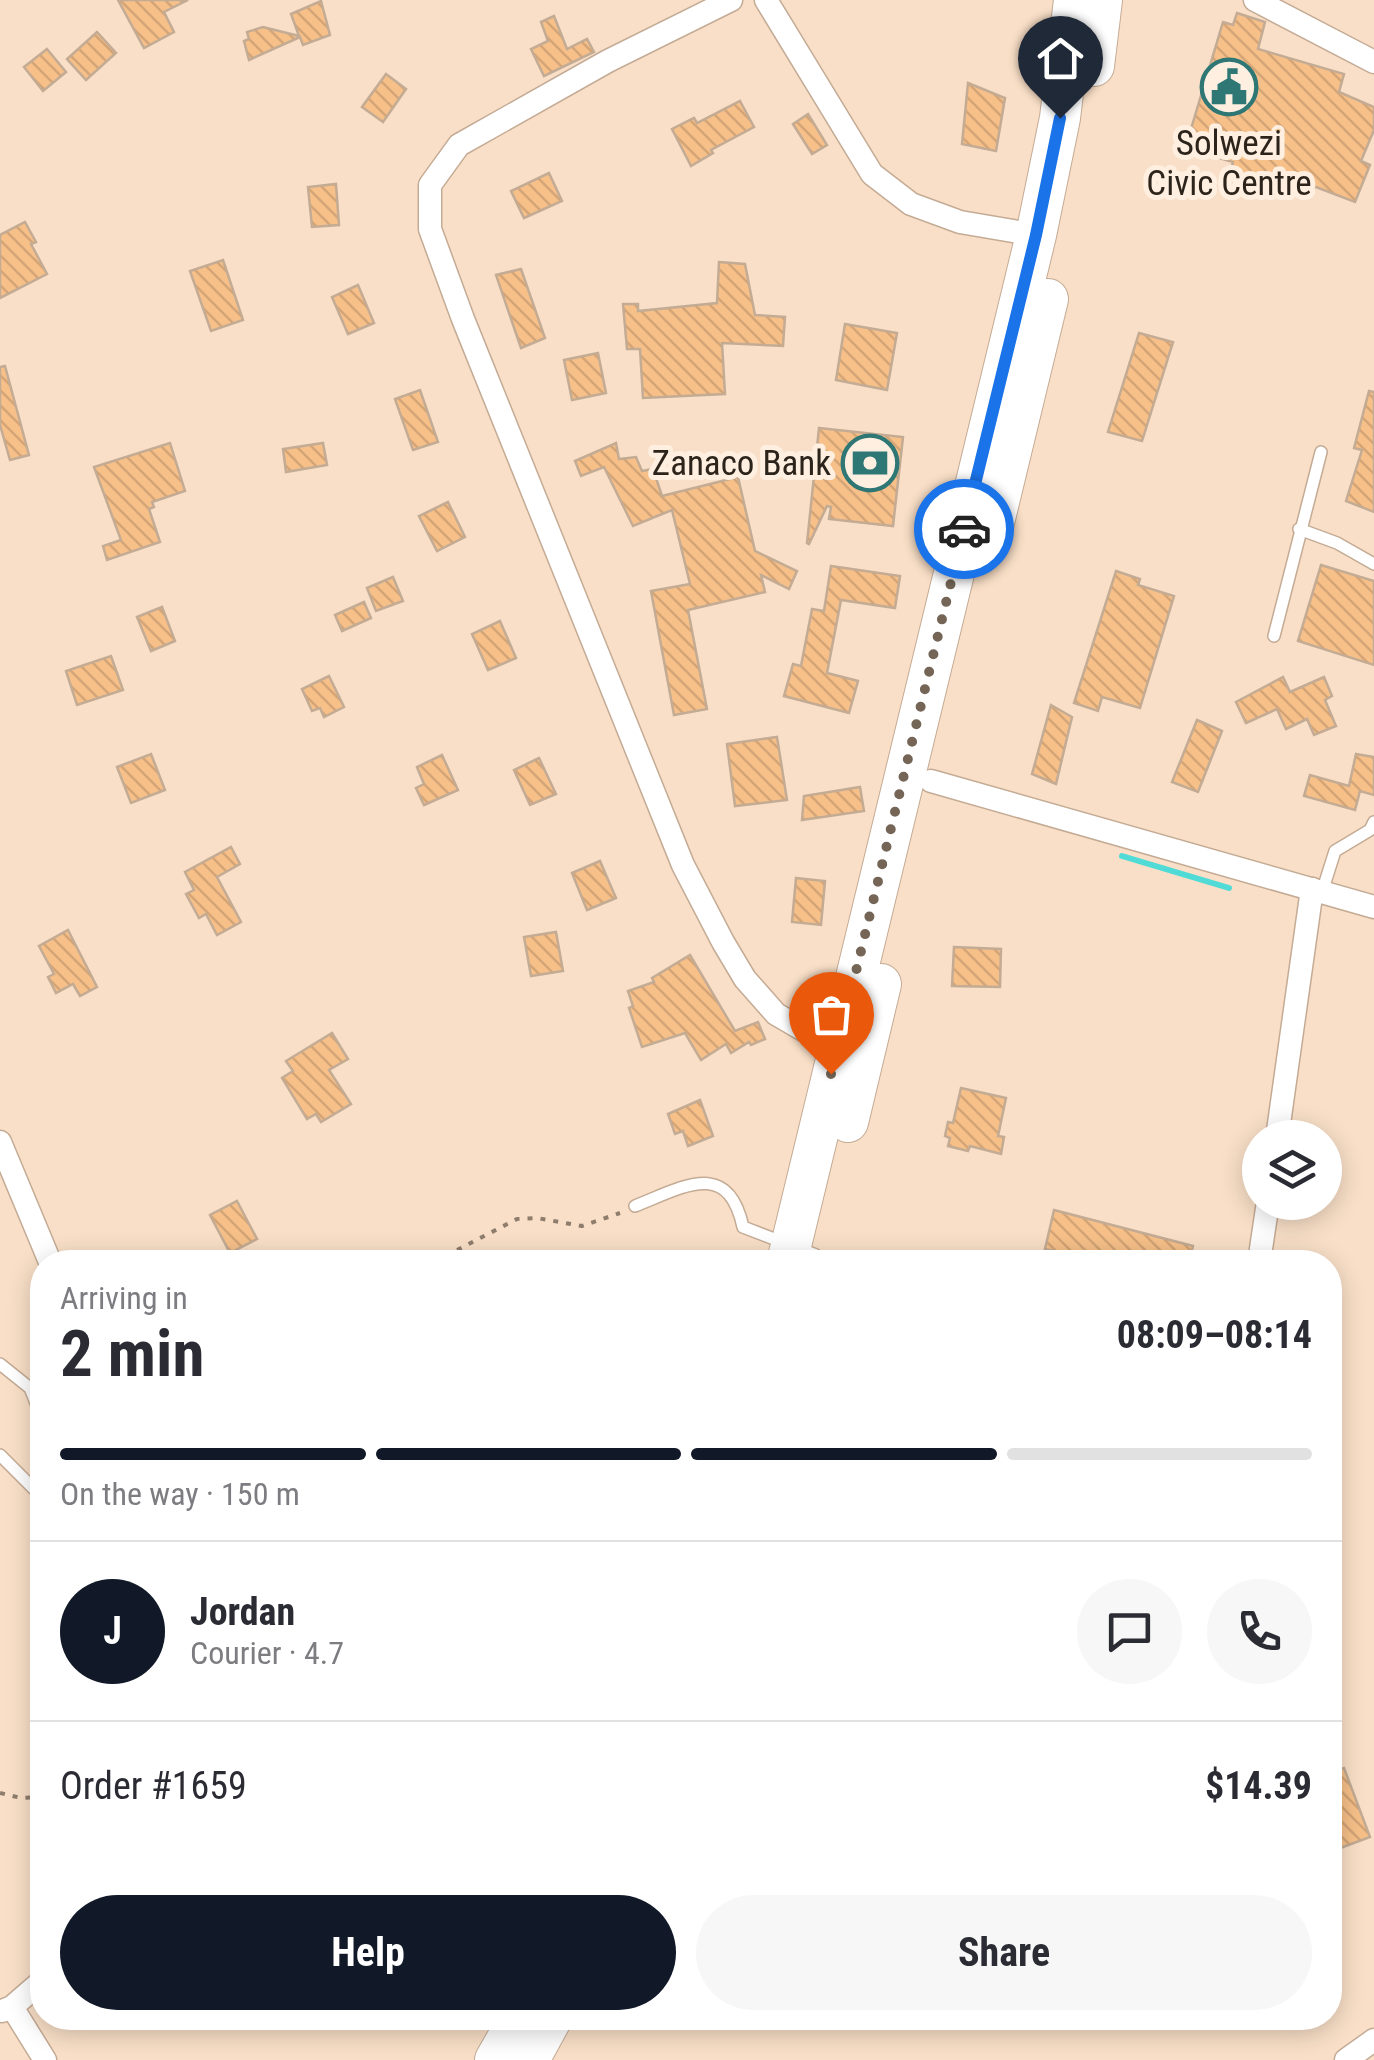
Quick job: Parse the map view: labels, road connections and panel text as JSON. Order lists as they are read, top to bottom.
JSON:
{
  "places": {
    "public building": ["Solwezi Civic Centre"],
    "bank": ["Zanaco Bank"]
  },
  "page": {
    "heading": ["2 min", "Arriving in", "08:09–08:14"],
    "panel": [
      "Jordan",
      "Courier · 4.7",
      "Order #1659",
      "$14.39"
    ],
    "bar": "On the way · 150 m",
    "round": "J",
    "buttons": ["Help", "Share"]
  }
}
